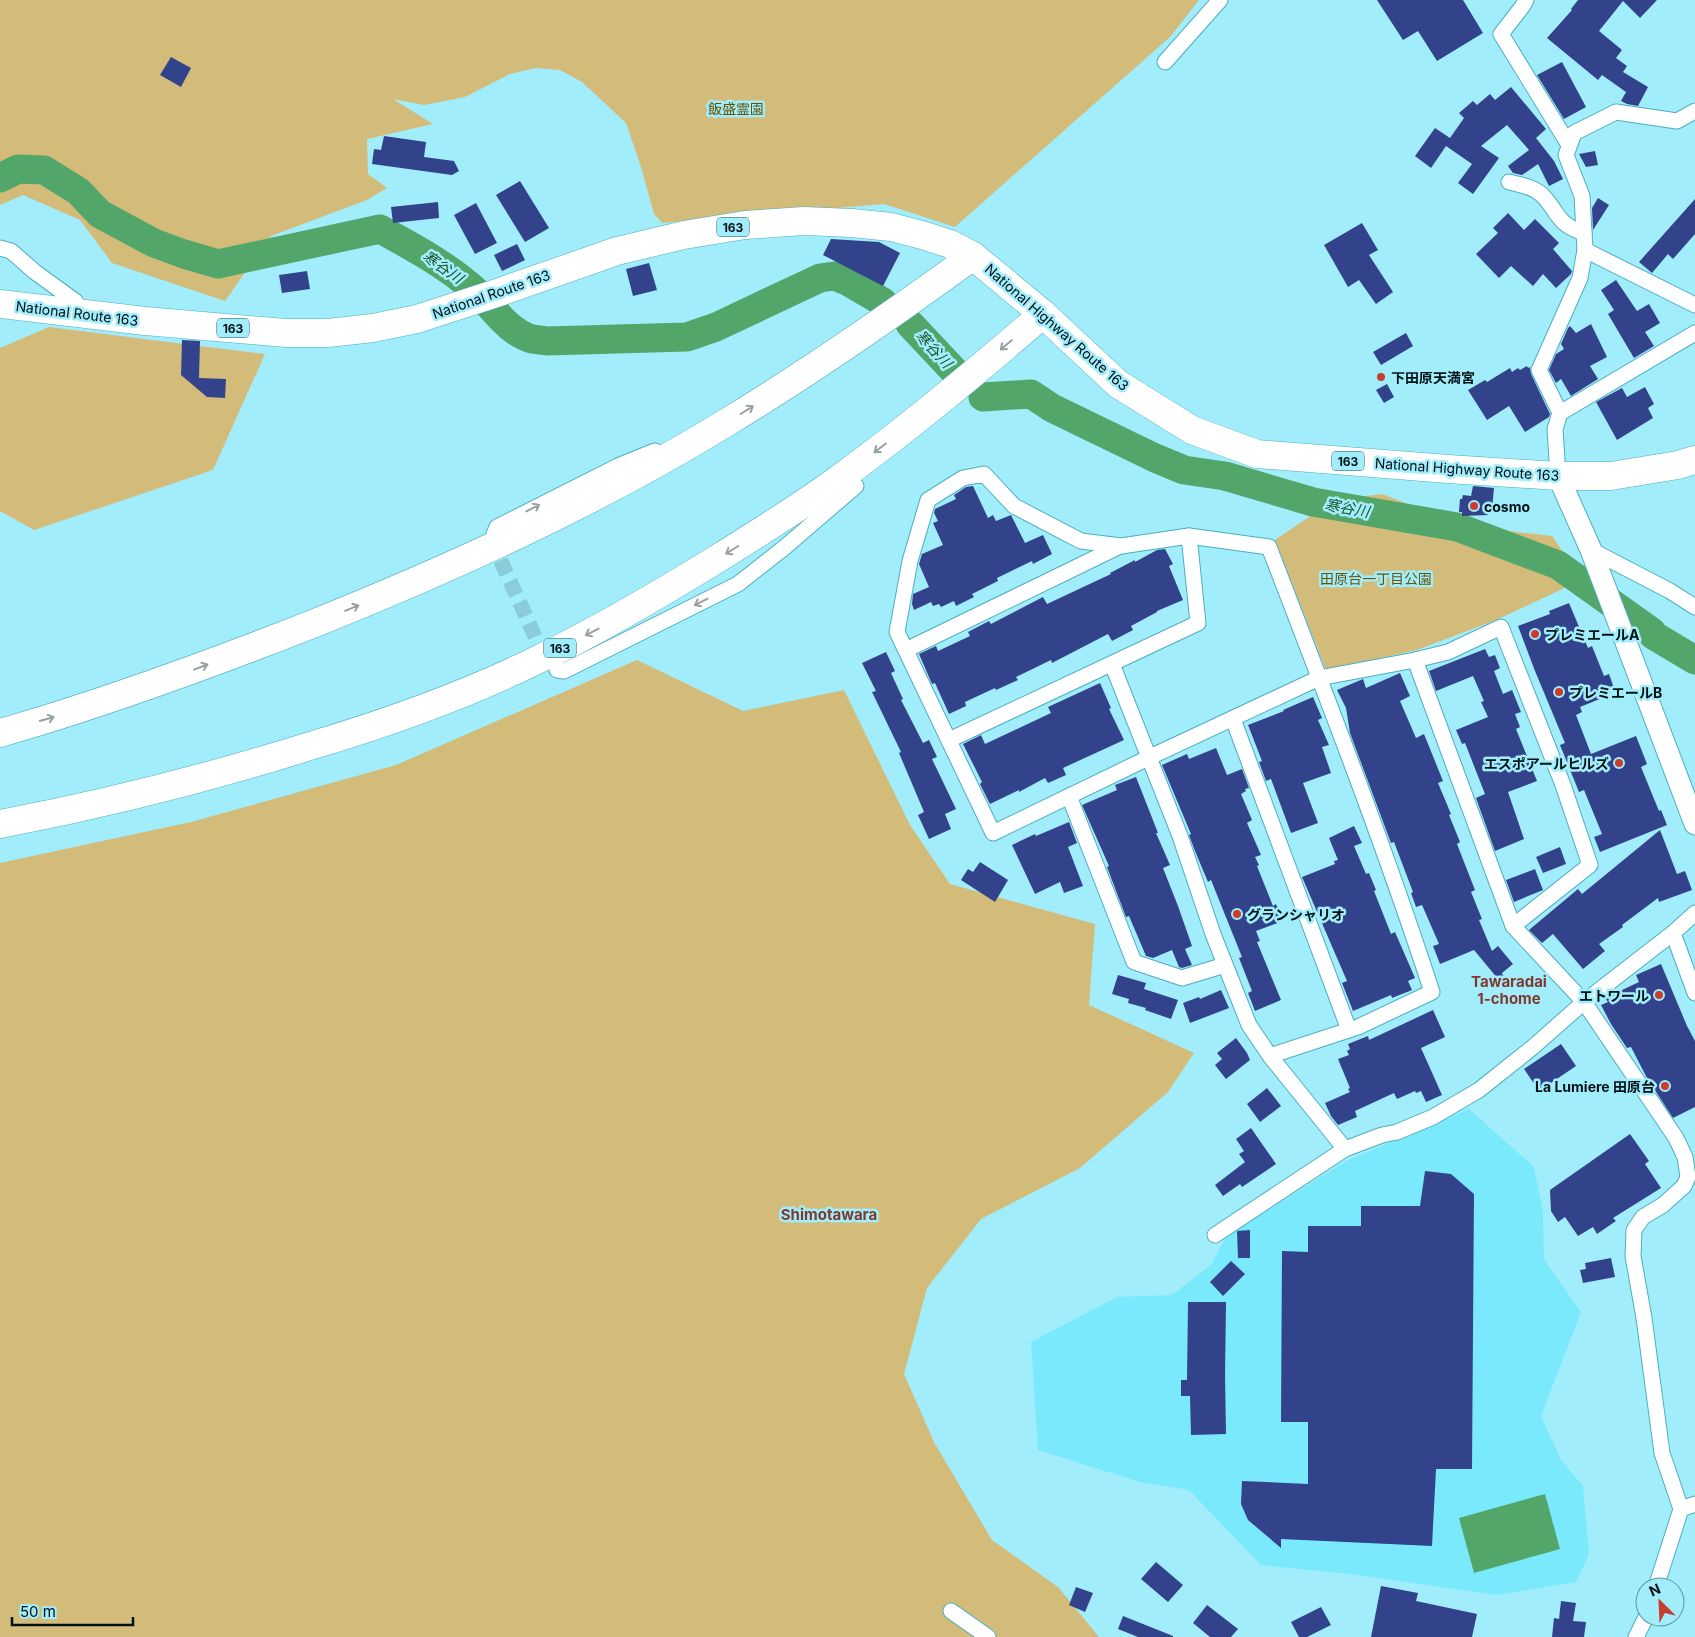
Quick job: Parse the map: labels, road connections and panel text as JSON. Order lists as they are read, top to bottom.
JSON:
{
  "streets": {
    "highway": ["163", "National Route 163", "National Highway Route 163"]
  },
  "crossings": [
    ["163", "National Highway Route 163"],
    ["National Route 163", "National Highway Route 163"]
  ],
  "districts": ["Tawaradai 1-chome", "Shimotawara"],
  "water": ["寒谷川"],
  "parks": ["飯盛霊園", "田原台一丁目公園"],
  "places": [
    "下田原天満宮",
    "cosmo",
    "プレミエールA",
    "プレミエールB",
    "エスポアールヒルズ",
    "グランシャリオ",
    "エトワール",
    "La Lumiere 田原台"
  ],
  "scale_bar": "50 m",
  "north": "top left"
}
